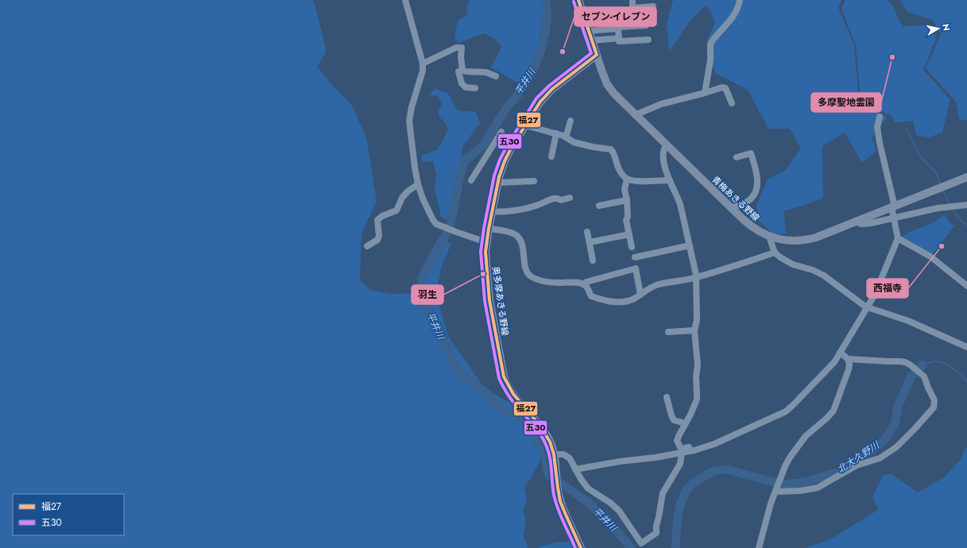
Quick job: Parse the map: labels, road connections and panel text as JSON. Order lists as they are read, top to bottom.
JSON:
{
  "streets": {
    "main road": ["青梅あきる野線", "奥多摩あきる野線"]
  },
  "crossings": [
    ["青梅あきる野線", "奥多摩あきる野線"]
  ],
  "water": ["平井川", "北大久野川"],
  "places": [
    "セブン-イレブン",
    "多摩聖地霊園",
    "西福寺",
    "羽生"
  ],
  "lines": ["transit line 福27", "transit line 五30"],
  "legend": ["福27", "五30"],
  "north": "right"
}
